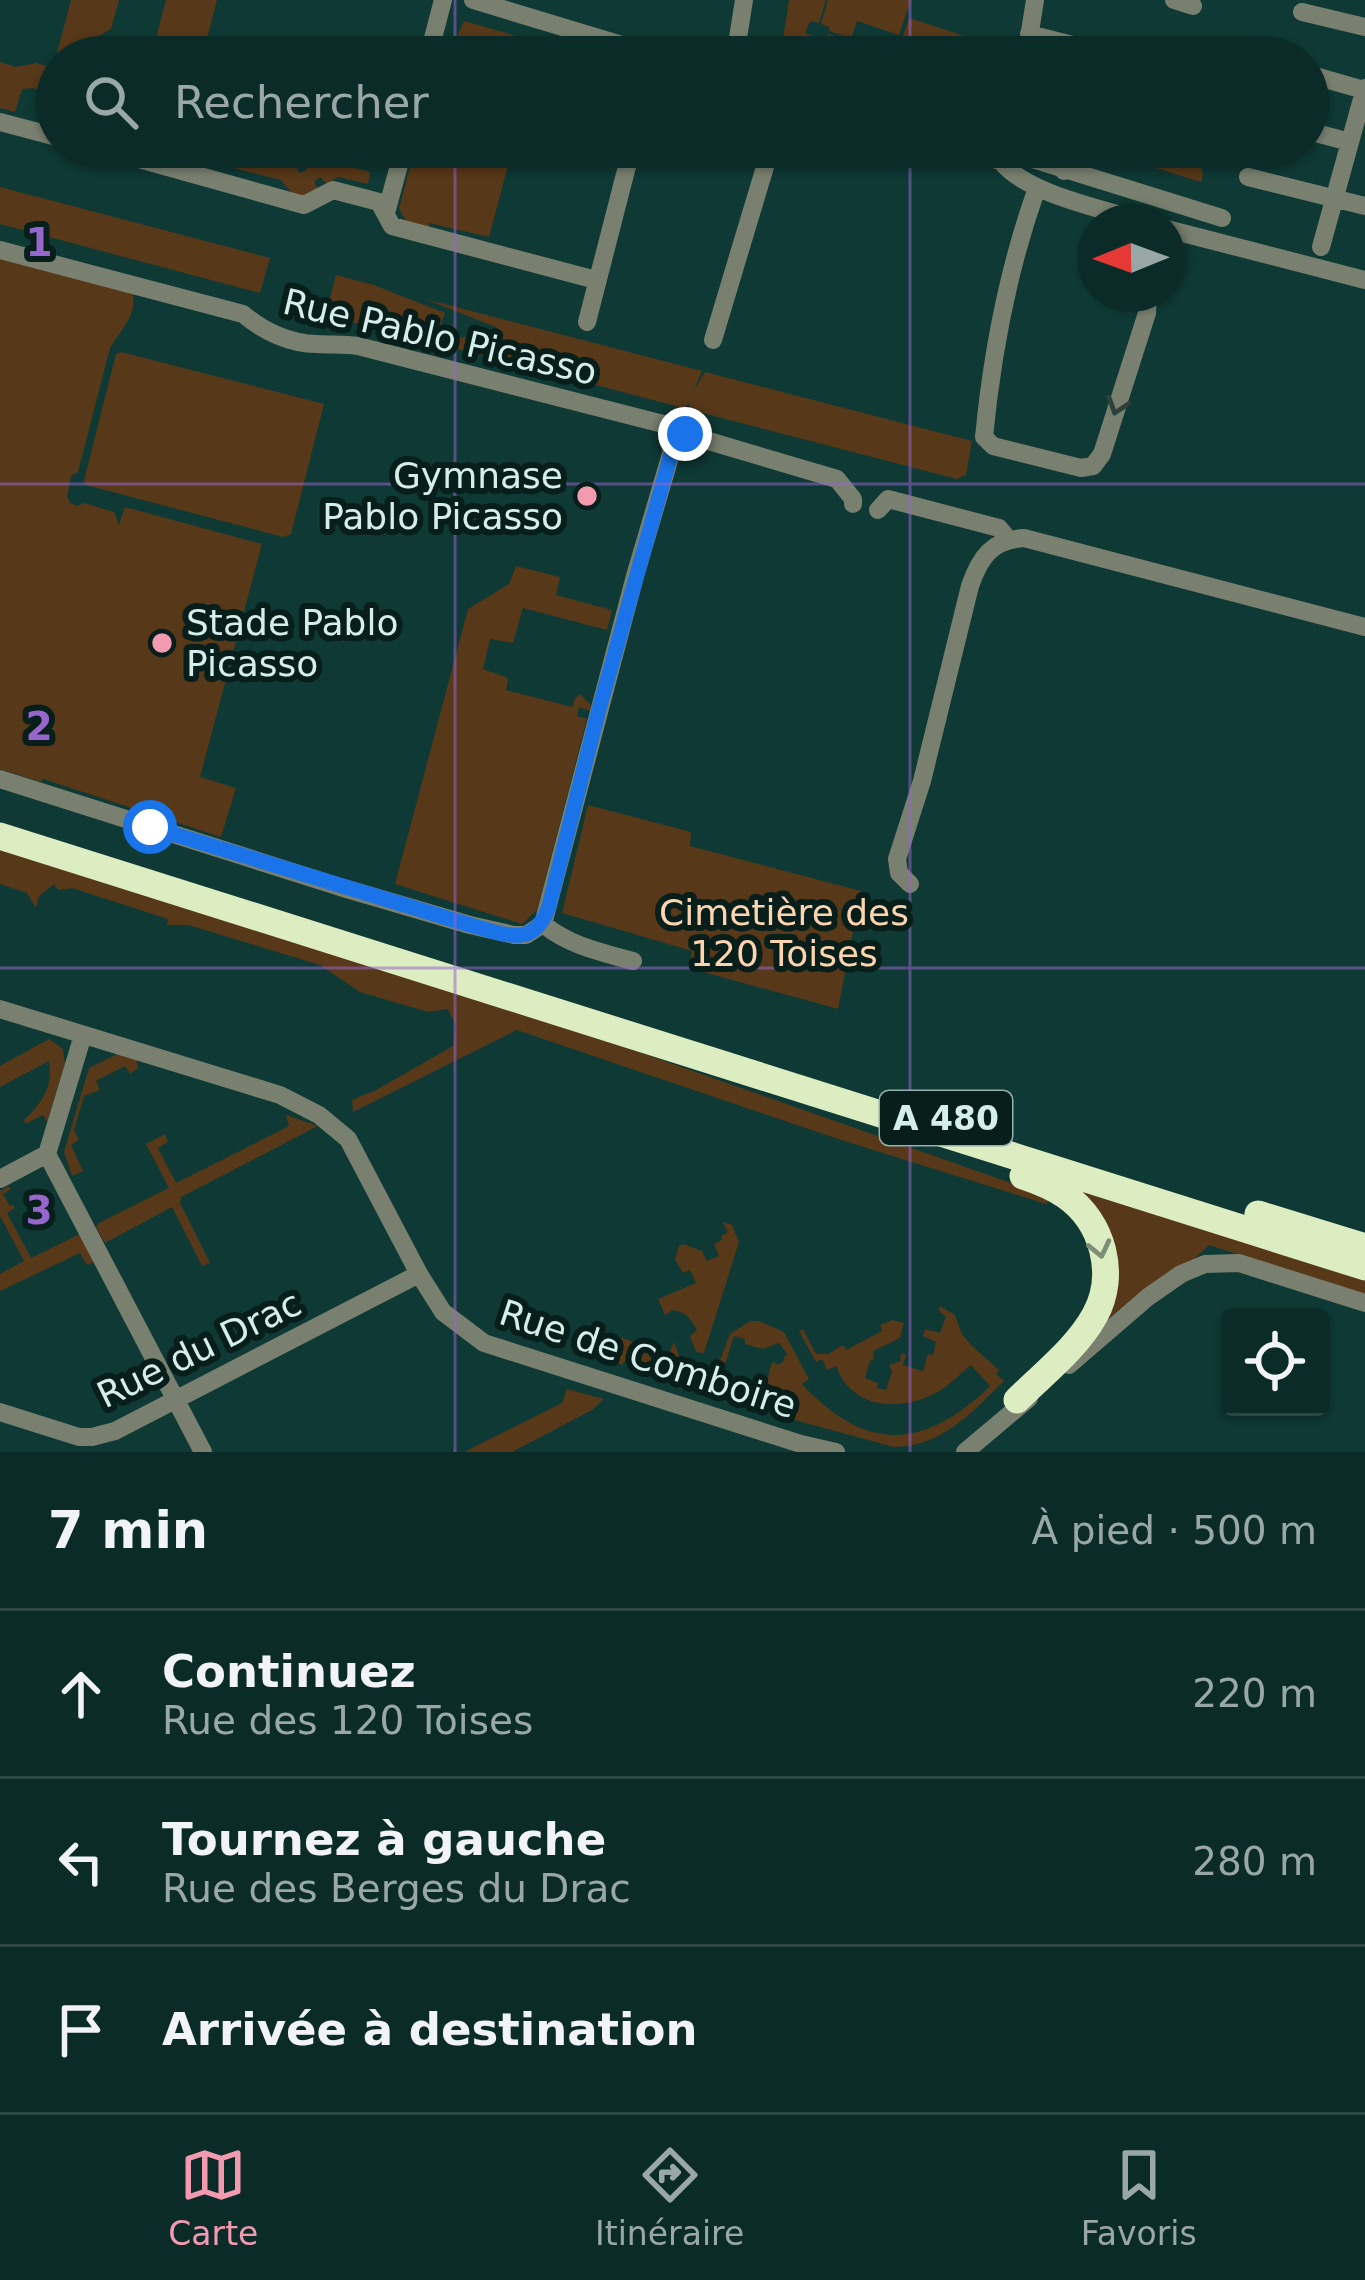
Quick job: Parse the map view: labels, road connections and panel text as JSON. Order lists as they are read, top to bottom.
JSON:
{
  "streets": {
    "highway": ["A 480"],
    "street": ["Rue Pablo Picasso", "Rue du Drac", "Rue de Comboire"]
  },
  "crossings": [
    ["Rue du Drac", "Rue de Comboire"]
  ],
  "parks": ["Cimetière des 120 Toises"],
  "places": ["Gymnase Pablo Picasso", "Stade Pablo Picasso"],
  "north": "left",
  "page": {
    "search": "Rechercher",
    "heading": ["7 min", "À pied · 500 m"],
    "list": [
      ["Continuez", "Rue des 120 Toises", "220 m"],
      ["Tournez à gauche", "Rue des Berges du Drac", "280 m"],
      "Arrivée à destination"
    ],
    "nav": ["Carte", "Itinéraire", "Favoris"]
  },
  "grid": {
    "rows": ["1", "2", "3"]
  }
}
